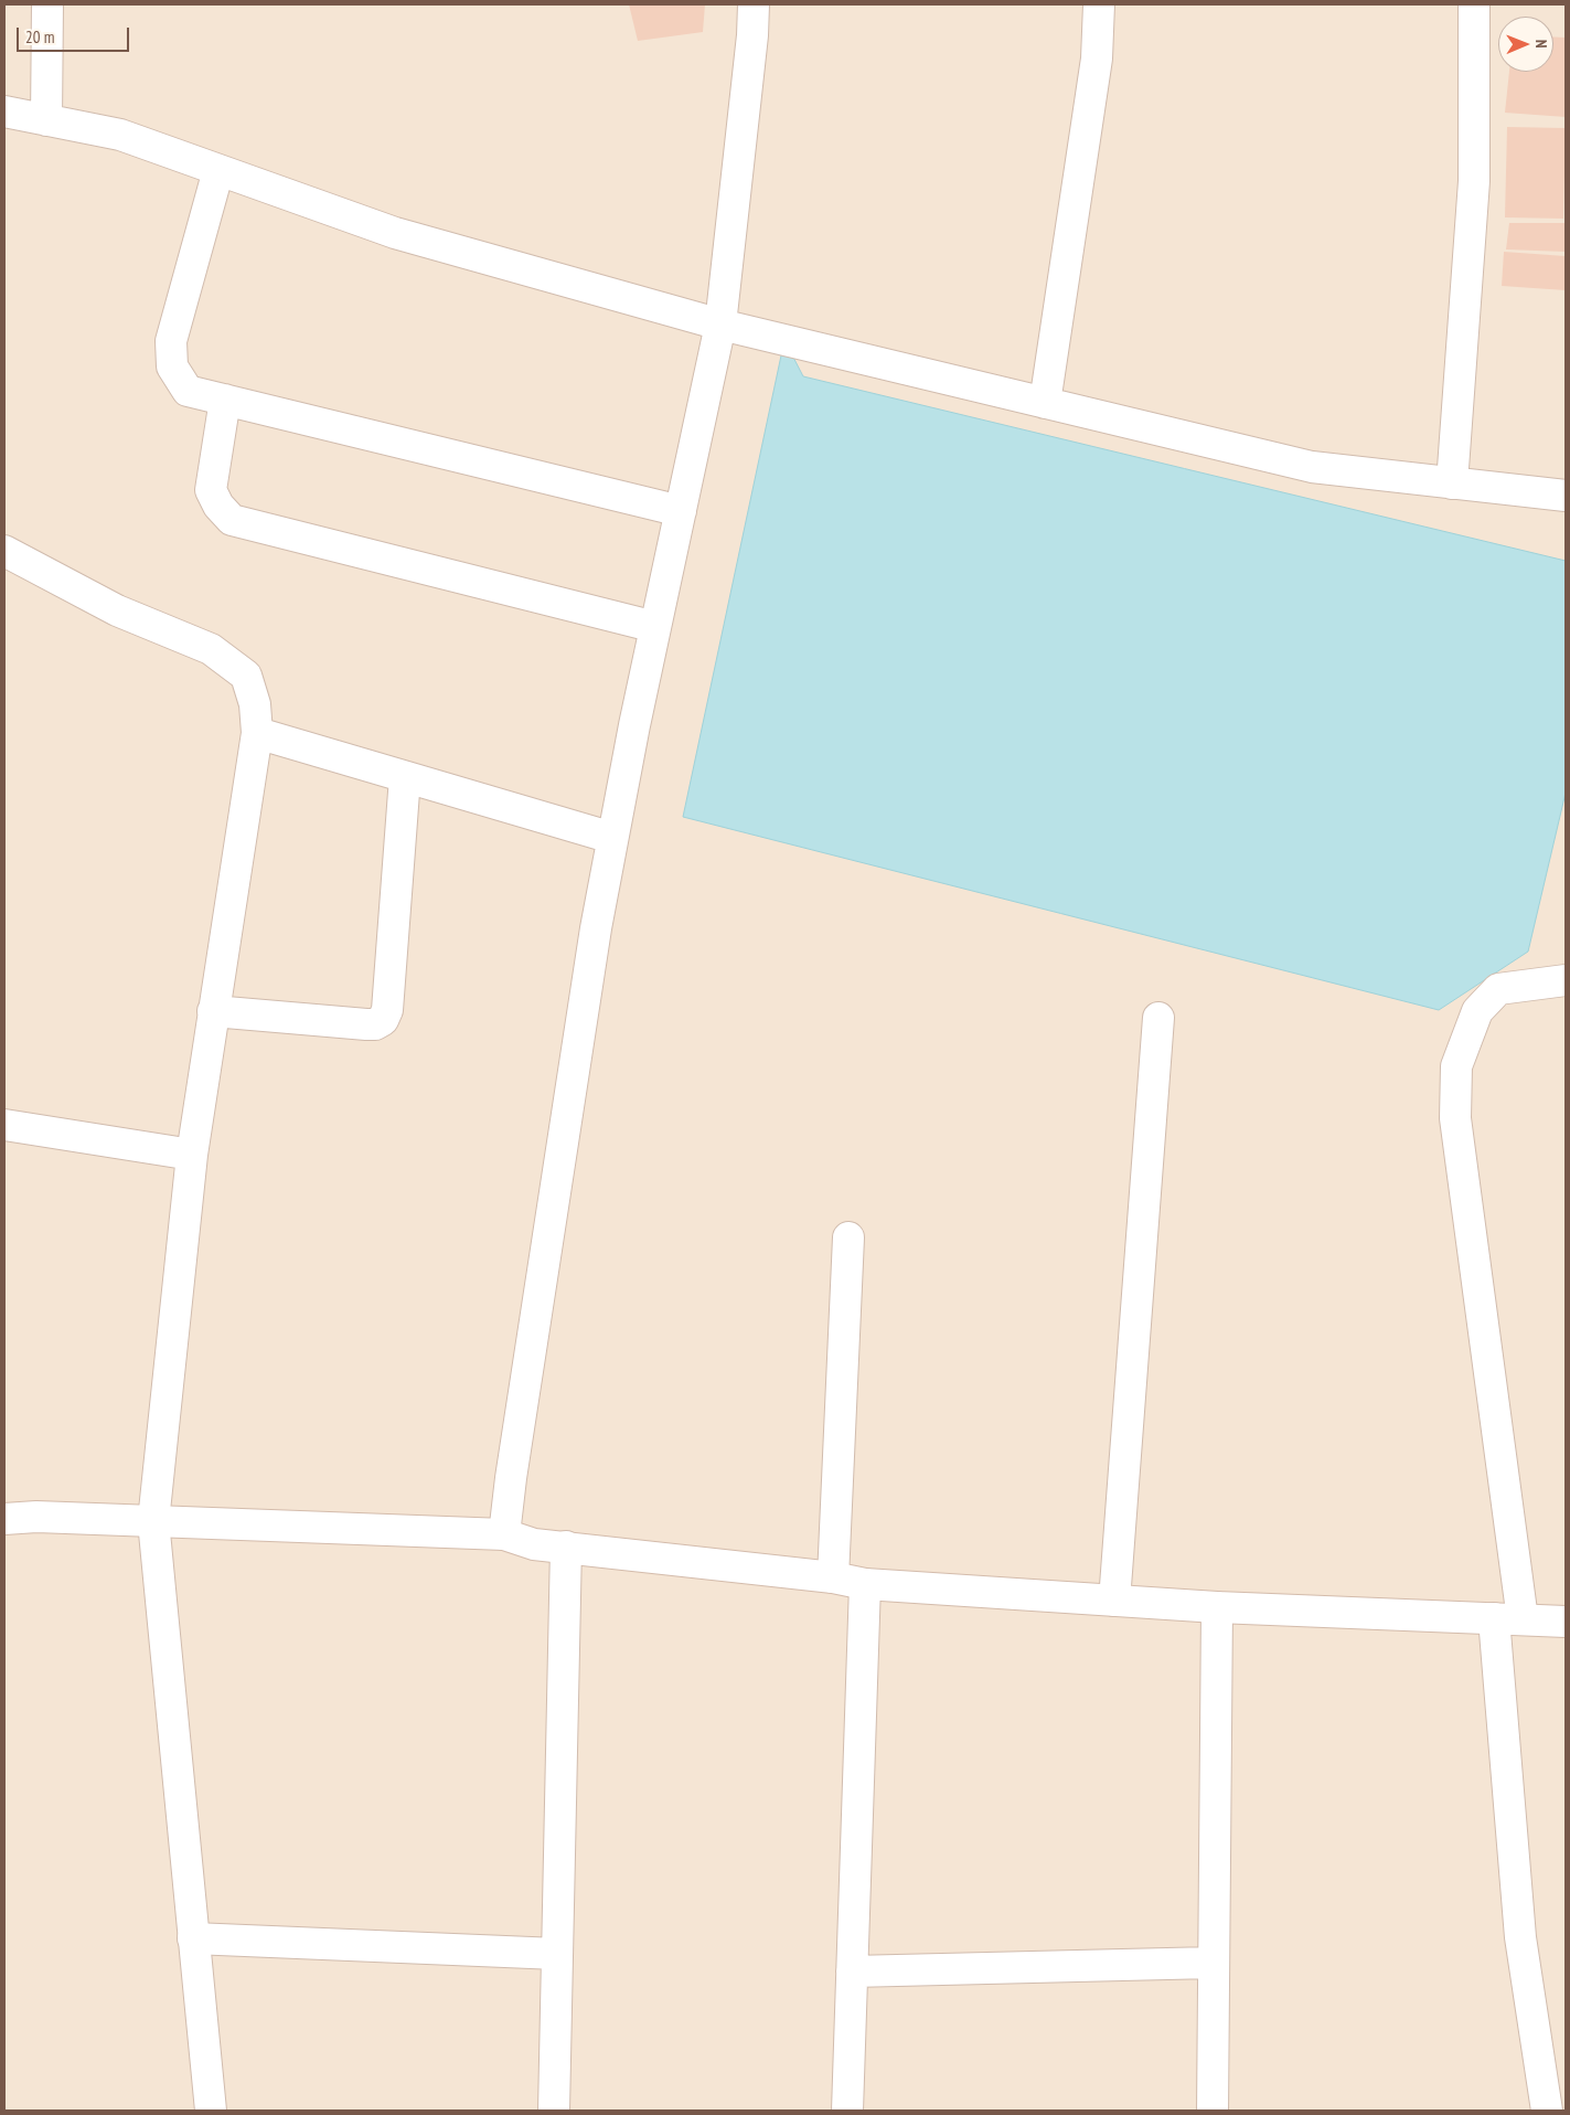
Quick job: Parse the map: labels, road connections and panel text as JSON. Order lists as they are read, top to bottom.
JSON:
{
  "scale_bar": "20 m",
  "north": "right"
}
